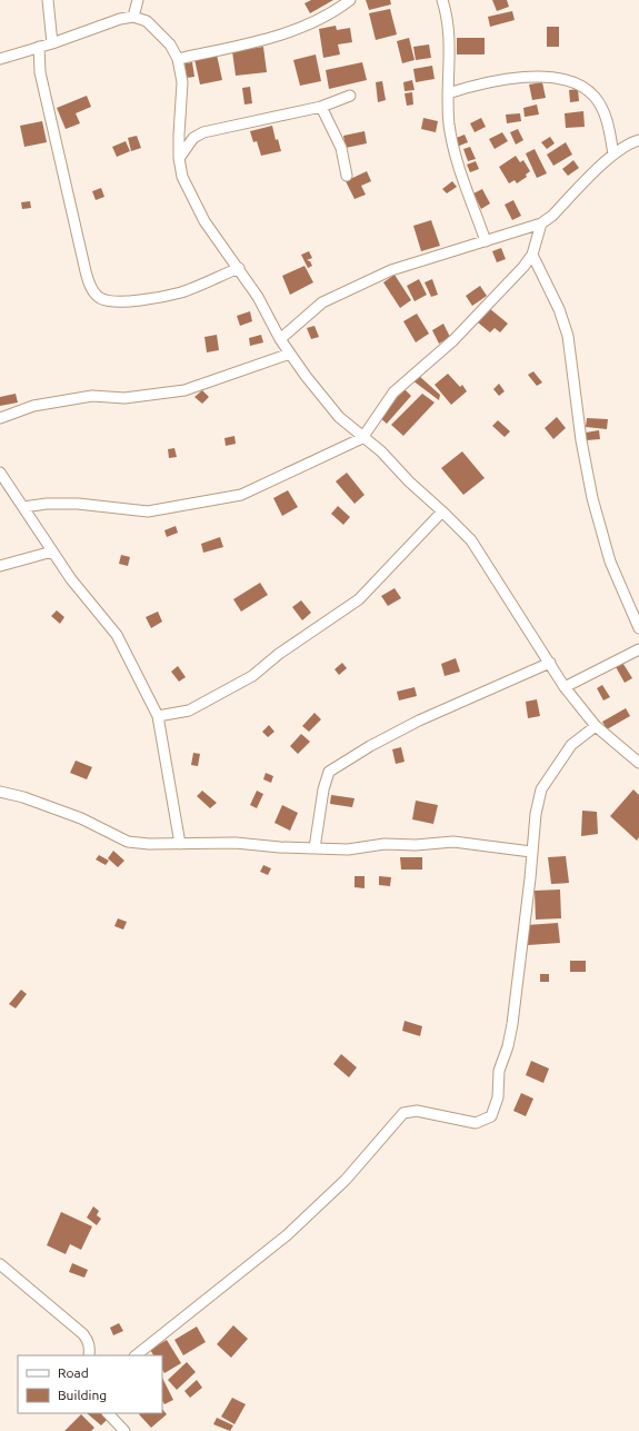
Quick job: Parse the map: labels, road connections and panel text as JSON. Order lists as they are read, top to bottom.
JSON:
{
  "legend": ["Road", "Building"]
}
